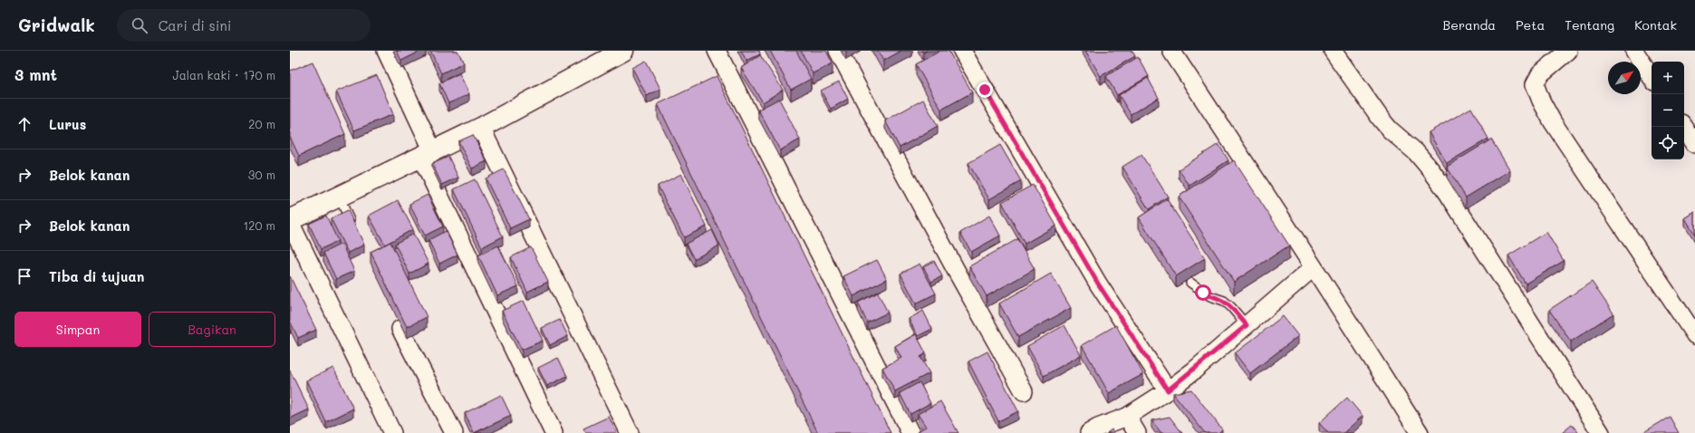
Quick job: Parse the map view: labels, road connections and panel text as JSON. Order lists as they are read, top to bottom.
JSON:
{
  "north": "top right",
  "page": {
    "header": "Gridwalk",
    "search": "Cari di sini",
    "nav": [
      "Beranda",
      "Peta",
      "Tentang",
      "Kontak"
    ],
    "heading": ["3 mnt", "Jalan kaki · 170 m"],
    "map_buttons": ["+", "−"],
    "list": [
      ["Lurus", "20 m"],
      ["Belok kanan", "30 m"],
      ["Belok kanan", "120 m"],
      "Tiba di tujuan"
    ],
    "buttons": ["Simpan", "Bagikan"]
  }
}
